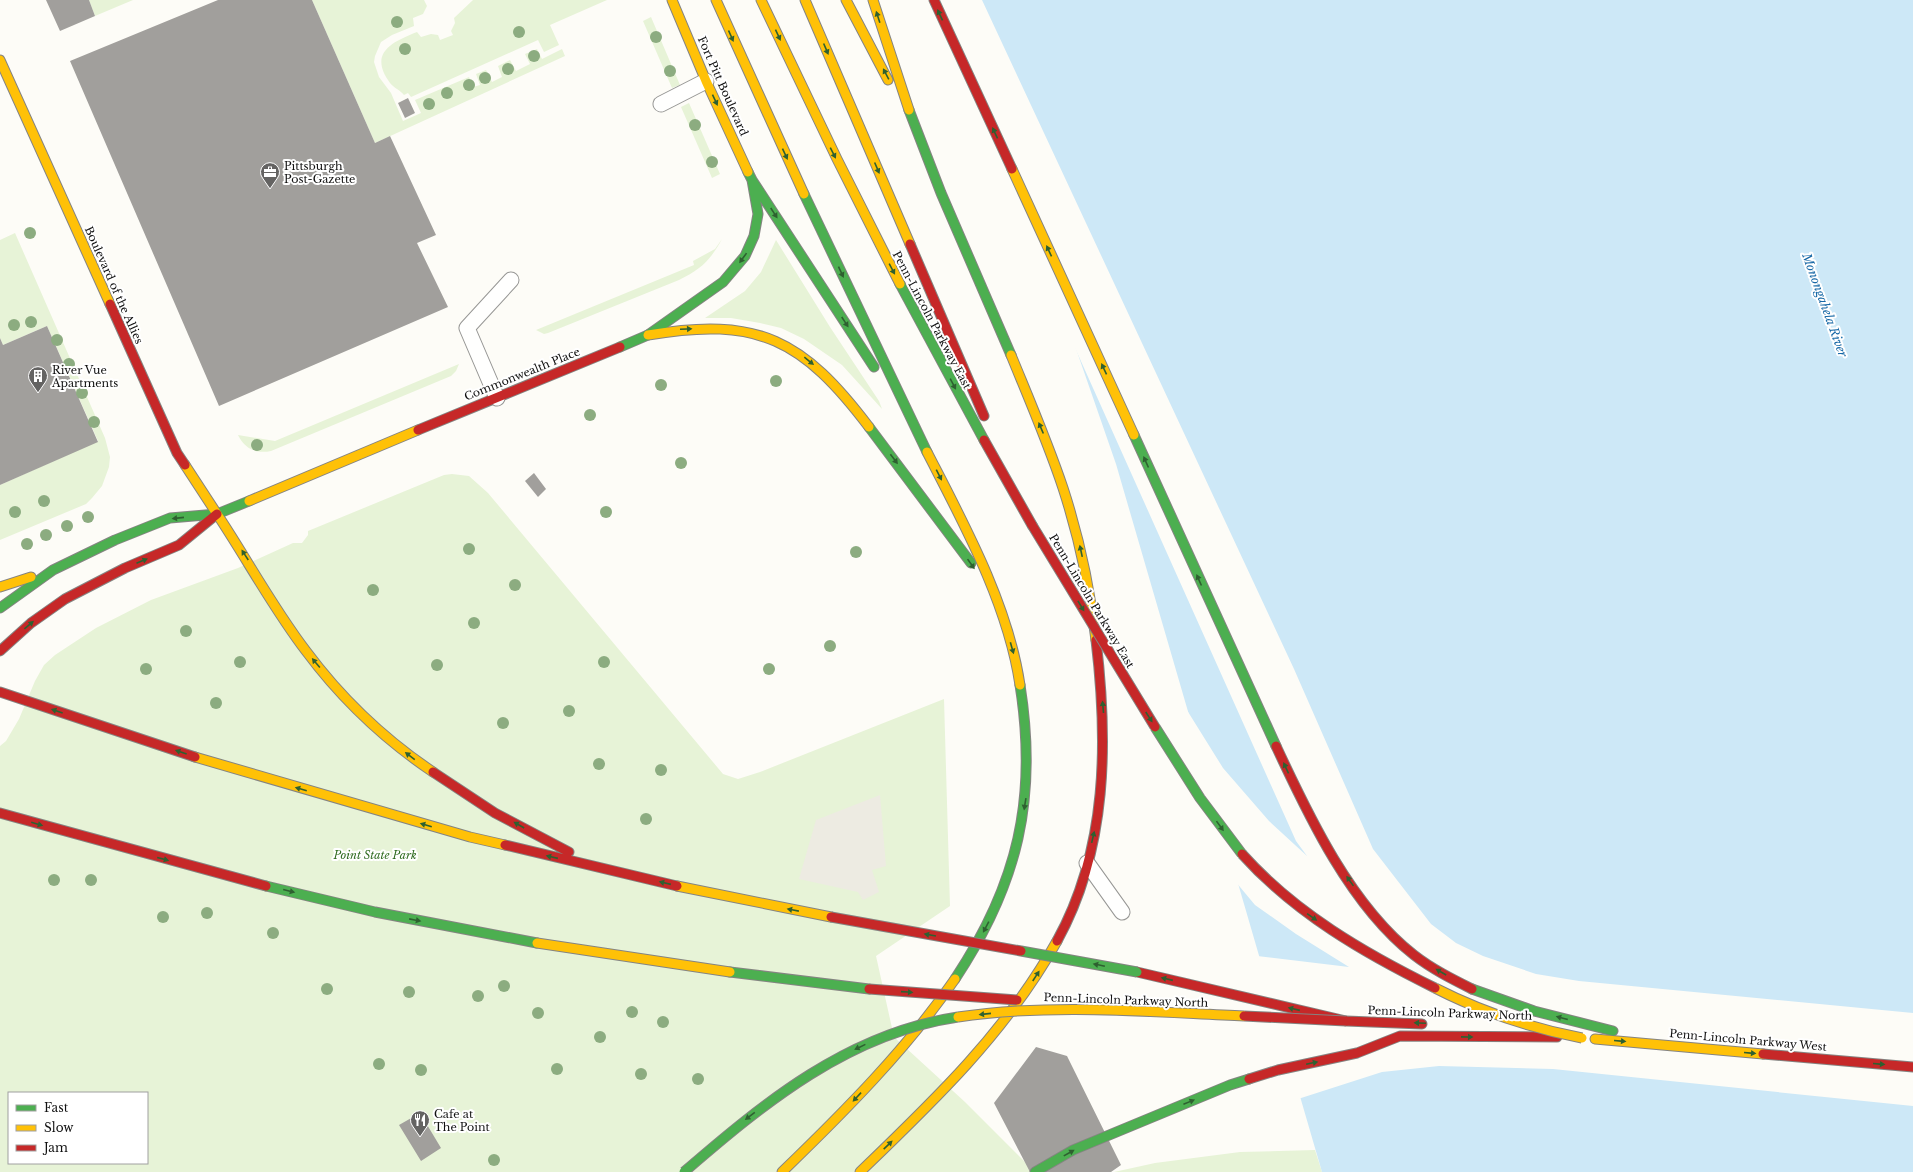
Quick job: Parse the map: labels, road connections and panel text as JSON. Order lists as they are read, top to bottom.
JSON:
{
  "streets": {
    "main road": [
      "Fort Pitt Boulevard",
      "Boulevard of the Allies",
      "Penn-Lincoln Parkway East",
      "Commonwealth Place",
      "Penn-Lincoln Parkway North",
      "Penn-Lincoln Parkway West"
    ]
  },
  "crossings": [
    ["Fort Pitt Boulevard", "Commonwealth Place"],
    ["Boulevard of the Allies", "Commonwealth Place"],
    ["Penn-Lincoln Parkway East", "Penn-Lincoln Parkway North"],
    ["Penn-Lincoln Parkway East", "Penn-Lincoln Parkway West"],
    ["Penn-Lincoln Parkway North", "Penn-Lincoln Parkway West"]
  ],
  "one_way": ["Boulevard of the Allies", "Penn-Lincoln Parkway West"],
  "water": ["Monongahela River"],
  "parks": ["Point State Park"],
  "places": {
    "office": ["Pittsburgh Post-Gazette"],
    "building": ["River Vue Apartments"],
    "restaurant": ["Cafe at The Point"]
  },
  "legend": ["Fast", "Slow", "Jam"]
}
